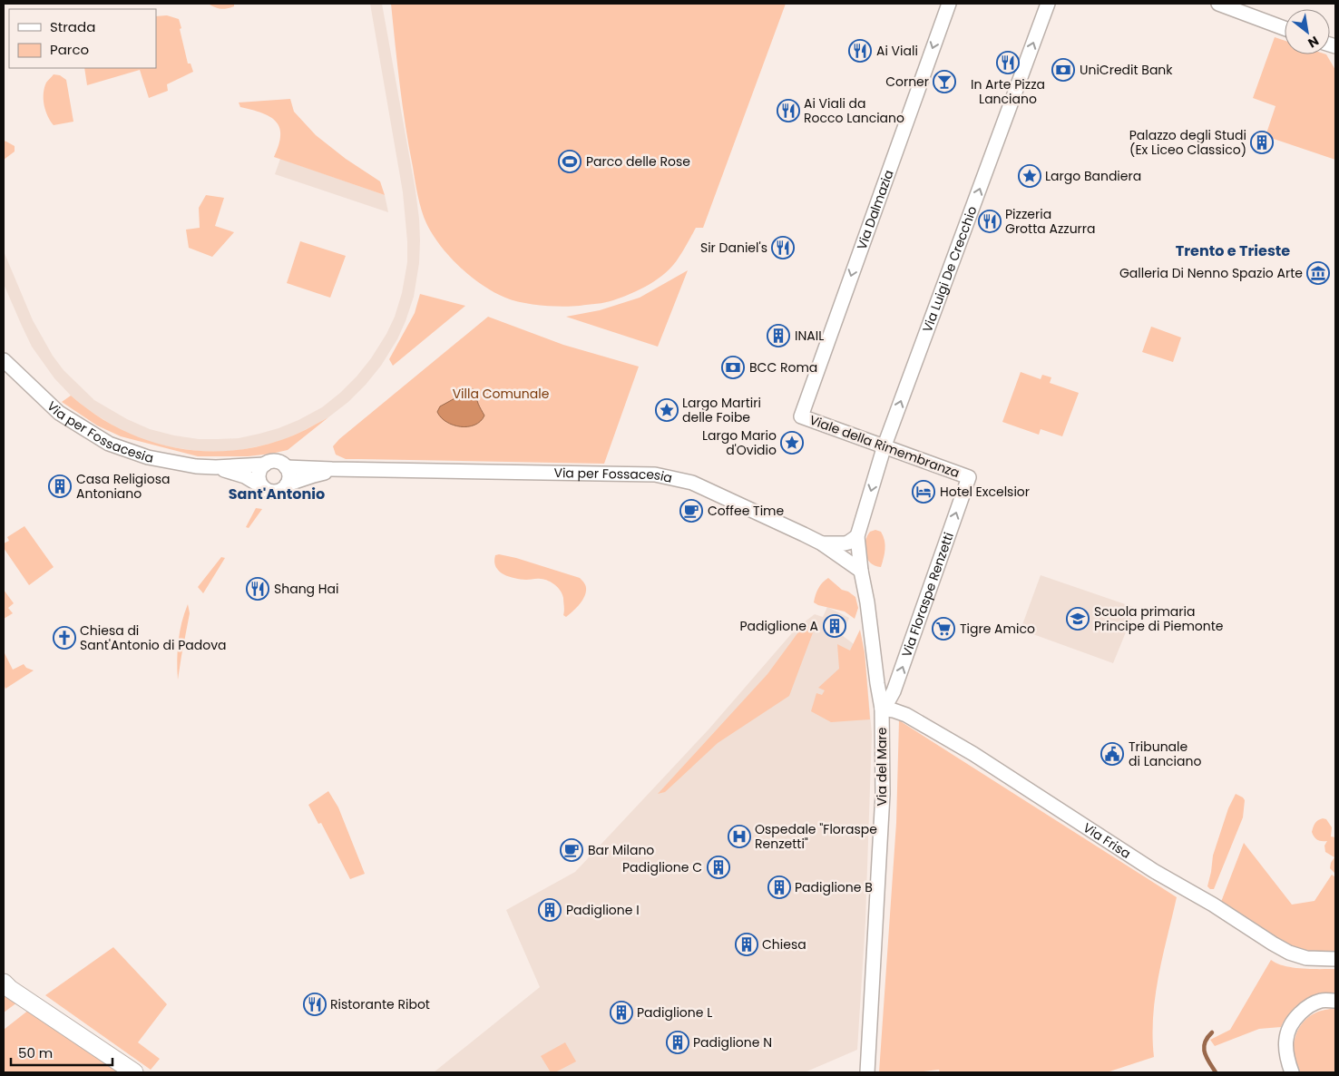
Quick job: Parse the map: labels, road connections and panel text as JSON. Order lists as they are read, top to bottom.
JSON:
{
  "streets": {
    "street": [
      "Via Dalmazia",
      "Via Luigi De Crecchio",
      "Via per Fossacesia",
      "Viale della Rimembranza",
      "Via Floraspe Renzetti",
      "Via del Mare",
      "Via Frisa"
    ]
  },
  "crossings": [
    ["Via Dalmazia", "Viale della Rimembranza"],
    ["Via Luigi De Crecchio", "Via per Fossacesia"],
    ["Via Luigi De Crecchio", "Viale della Rimembranza"],
    ["Via Luigi De Crecchio", "Via del Mare"],
    ["Via per Fossacesia", "Via del Mare"],
    ["Viale della Rimembranza", "Via Floraspe Renzetti"],
    ["Via Floraspe Renzetti", "Via del Mare"],
    ["Via Floraspe Renzetti", "Via Frisa"],
    ["Via del Mare", "Via Frisa"]
  ],
  "one_way": ["Via Dalmazia", "Via Floraspe Renzetti"],
  "districts": ["Trento e Trieste", "Sant'Antonio"],
  "parks": ["Villa Comunale"],
  "places": {
    "restaurant": [
      "Ai Viali",
      "In Arte Pizza Lanciano",
      "Ai Viali da Rocco Lanciano",
      "Pizzeria Grotta Azzurra",
      "Sir Daniel's",
      "Shang Hai",
      "Ristorante Ribot"
    ],
    "bank": ["UniCredit Bank", "BCC Roma"],
    "bar": ["Corner"],
    "building": [
      "Palazzo degli Studi (Ex Liceo Classico)",
      "INAIL",
      "Casa Religiosa Antoniano",
      "Padiglione A",
      "Padiglione C",
      "Padiglione B",
      "Padiglione I",
      "Chiesa",
      "Padiglione L",
      "Padiglione N"
    ],
    "sports": ["Parco delle Rose"],
    "place": ["Largo Bandiera", "Largo Martiri delle Foibe", "Largo Mario d'Ovidio"],
    "museum": ["Galleria Di Nenno Spazio Arte"],
    "hotel": ["Hotel Excelsior"],
    "cafe": ["Coffee Time", "Bar Milano"],
    "school or university": ["Scuola primaria Principe di Piemonte"],
    "supermarket": ["Tigre Amico"],
    "church": ["Chiesa di Sant'Antonio di Padova"],
    "public building": ["Tribunale di Lanciano"],
    "hospital": ["Ospedale \"Floraspe Renzetti\""]
  },
  "legend": ["Strada", "Parco"],
  "scale_bar": "50 m",
  "north": "bottom right"
}
